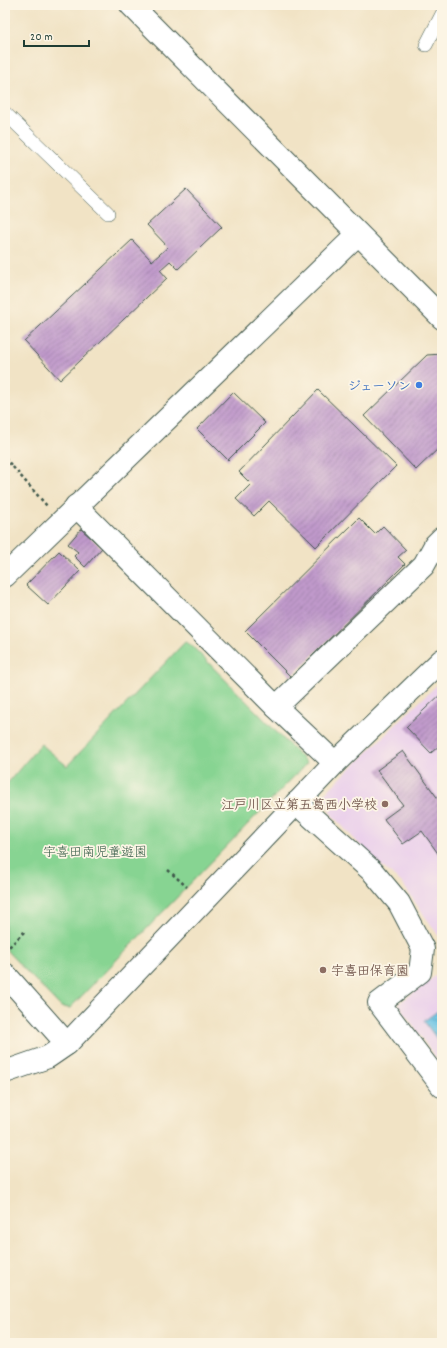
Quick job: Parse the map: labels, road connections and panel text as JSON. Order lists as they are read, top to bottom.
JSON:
{
  "parks": ["宇喜田南児童遊園"],
  "places": ["ジェーソン", "江戸川区立第五葛西小学校", "宇喜田保育園"],
  "scale_bar": "20 m"
}
